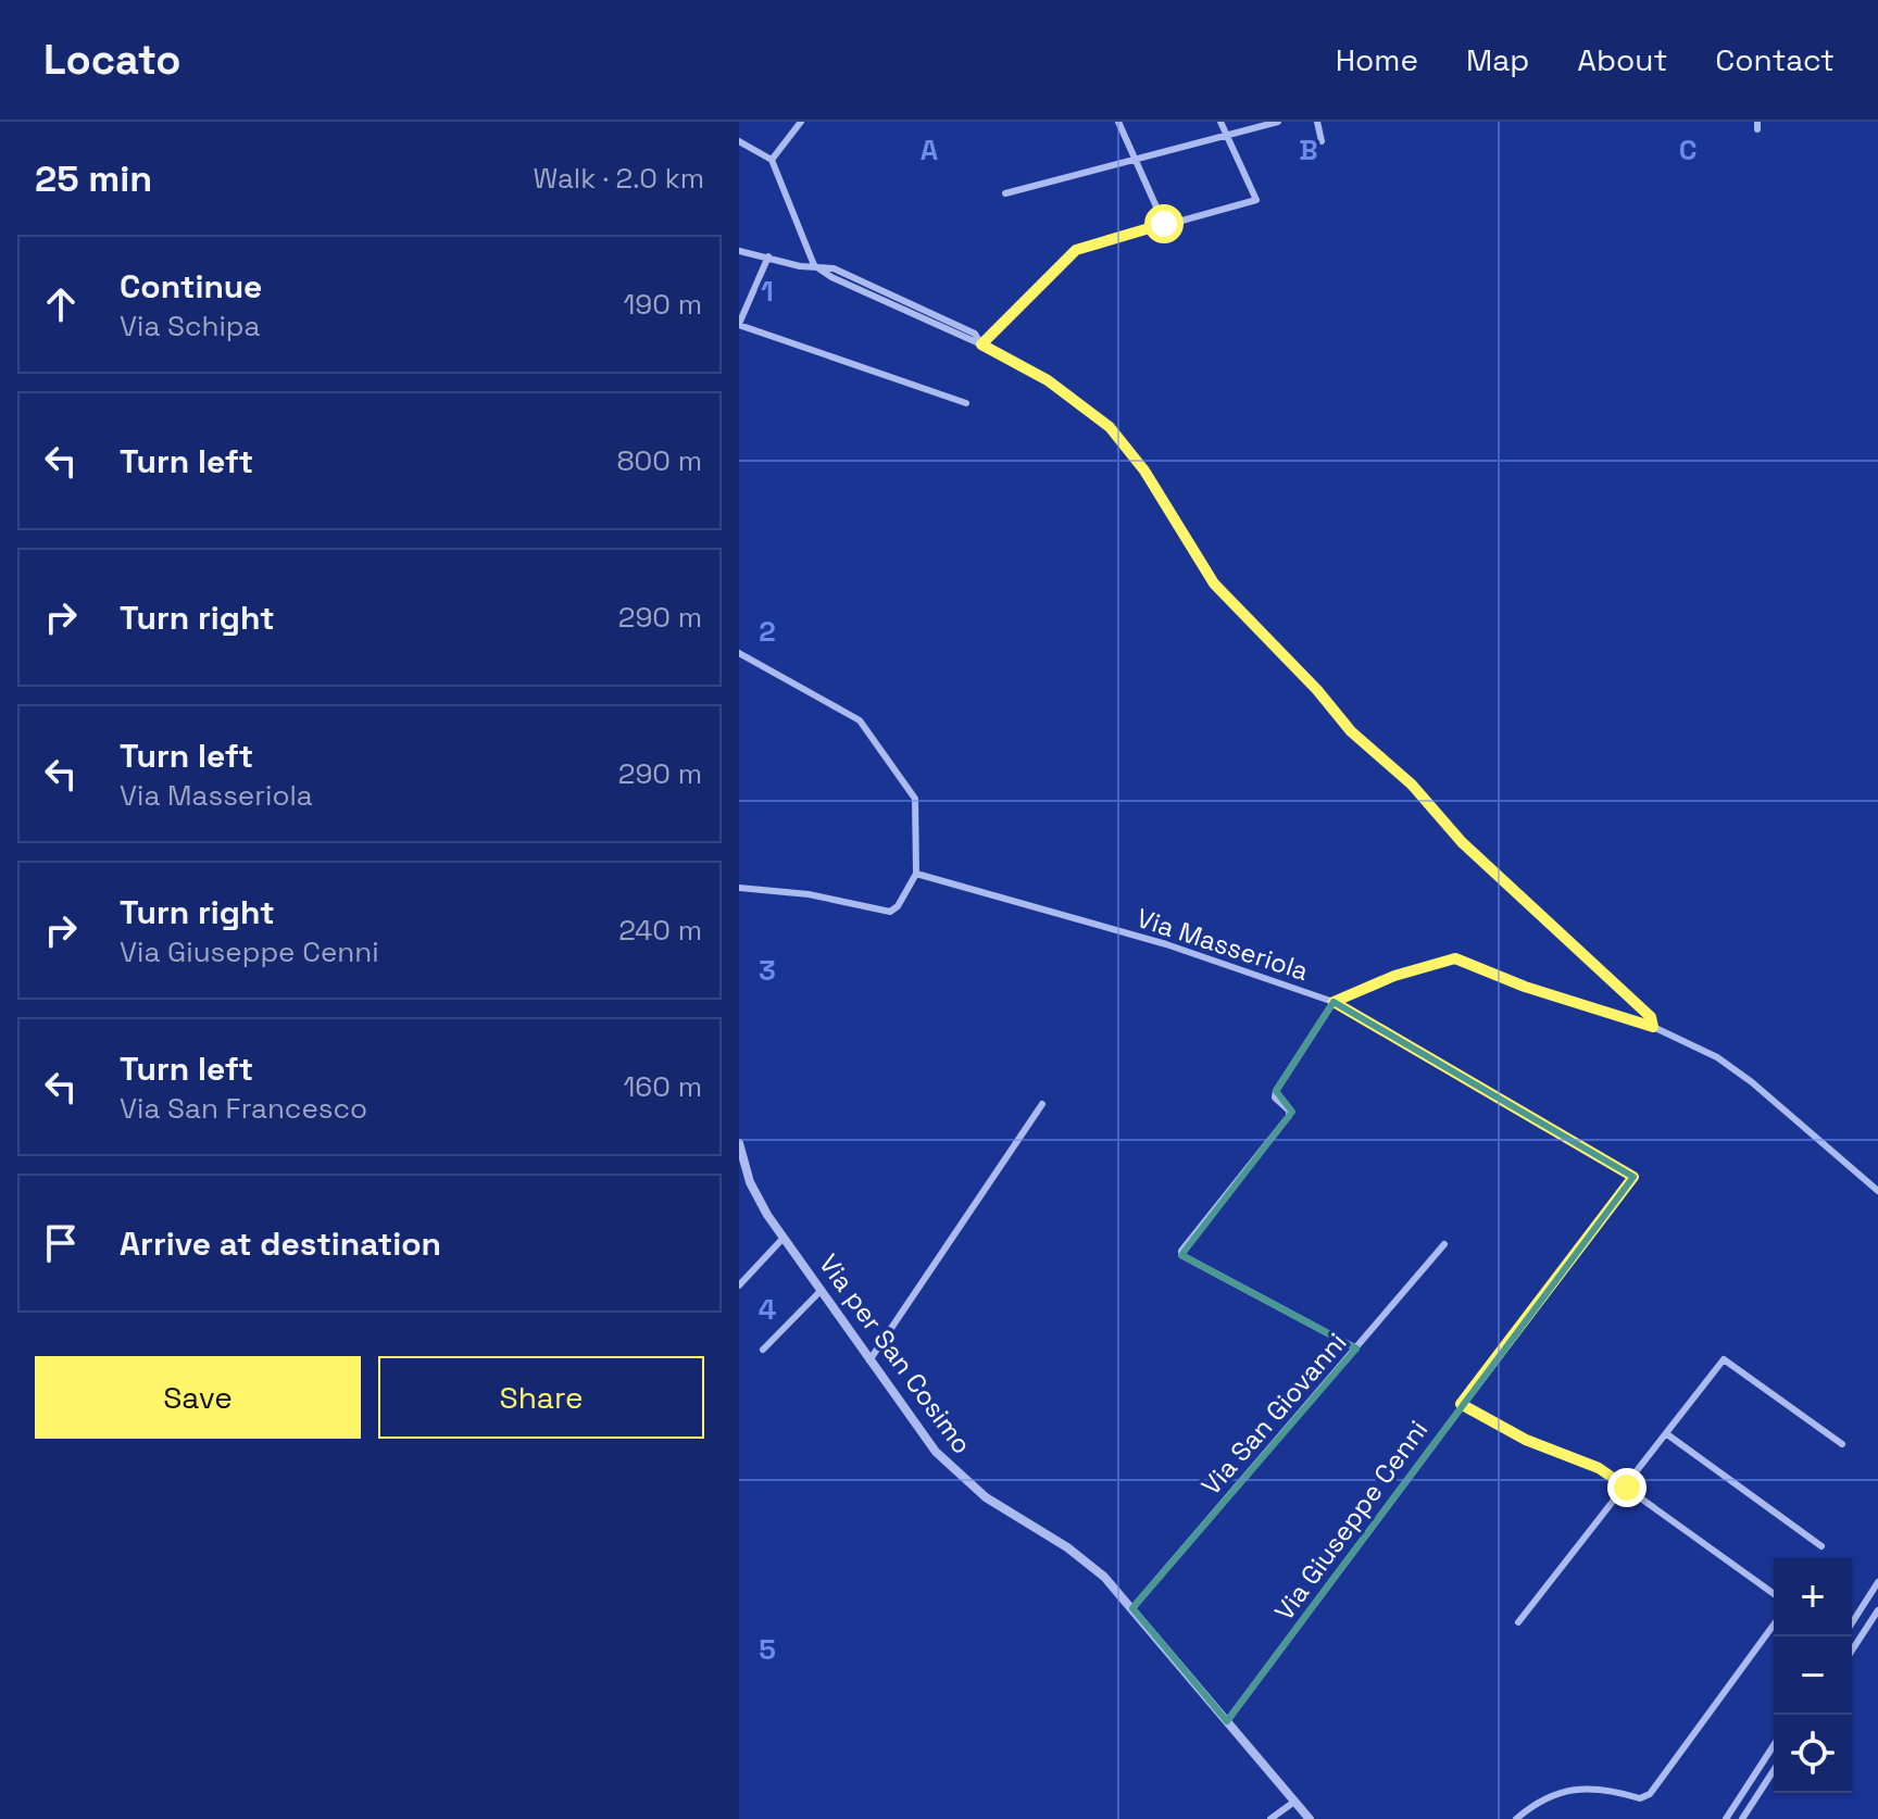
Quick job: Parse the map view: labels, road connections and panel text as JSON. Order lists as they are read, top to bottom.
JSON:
{
  "streets": {
    "street": [
      "Via Masseriola",
      "Via per San Cosimo",
      "Via San Giovanni",
      "Via Giuseppe Cenni"
    ]
  },
  "crossings": [
    ["Via Masseriola", "Via Giuseppe Cenni"],
    ["Via per San Cosimo", "Via San Giovanni"],
    ["Via per San Cosimo", "Via Giuseppe Cenni"]
  ],
  "page": {
    "header": "Locato",
    "nav": [
      "Home",
      "Map",
      "About",
      "Contact"
    ],
    "heading": ["25 min", "Walk · 2.0 km"],
    "list": [
      ["Continue", "Via Schipa", "190 m"],
      ["Turn left", "800 m"],
      ["Turn right", "290 m"],
      ["Turn left", "Via Masseriola", "290 m"],
      ["Turn right", "Via Giuseppe Cenni", "240 m"],
      ["Turn left", "Via San Francesco", "160 m"],
      "Arrive at destination"
    ],
    "buttons": ["Save", "Share"],
    "map_buttons": ["+", "−"]
  },
  "grid": {
    "columns": ["A", "B", "C"],
    "rows": [
      "1",
      "2",
      "3",
      "4",
      "5"
    ]
  }
}
